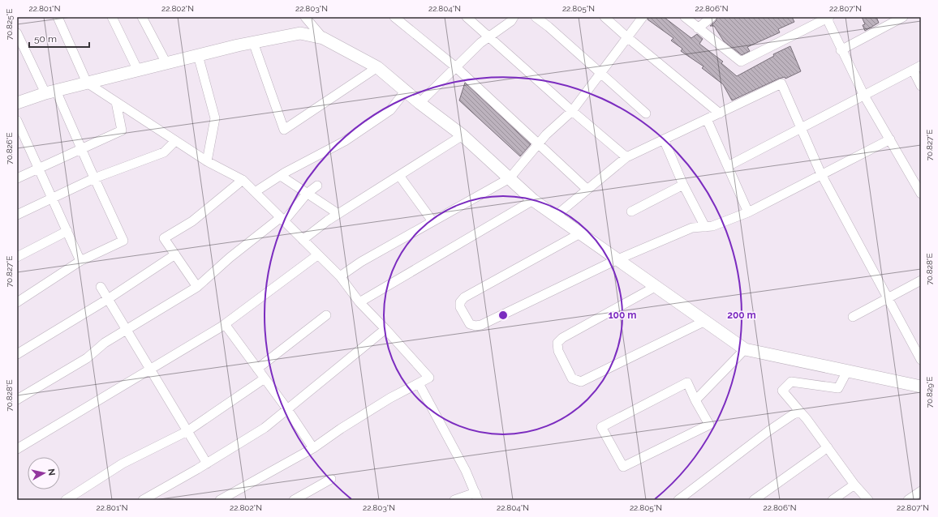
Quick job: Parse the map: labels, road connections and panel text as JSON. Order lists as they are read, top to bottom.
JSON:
{
  "scale_bar": "50 m",
  "north": "right",
  "coordinates": [
    "22.801°N",
    "22.802°N",
    "22.803°N",
    "22.804°N",
    "22.805°N",
    "22.806°N",
    "22.807°N",
    "70.825°E",
    "70.827°E",
    "70.826°E",
    "70.828°E",
    "70.829°E"
  ],
  "rings": ["100 m", "200 m"]
}
